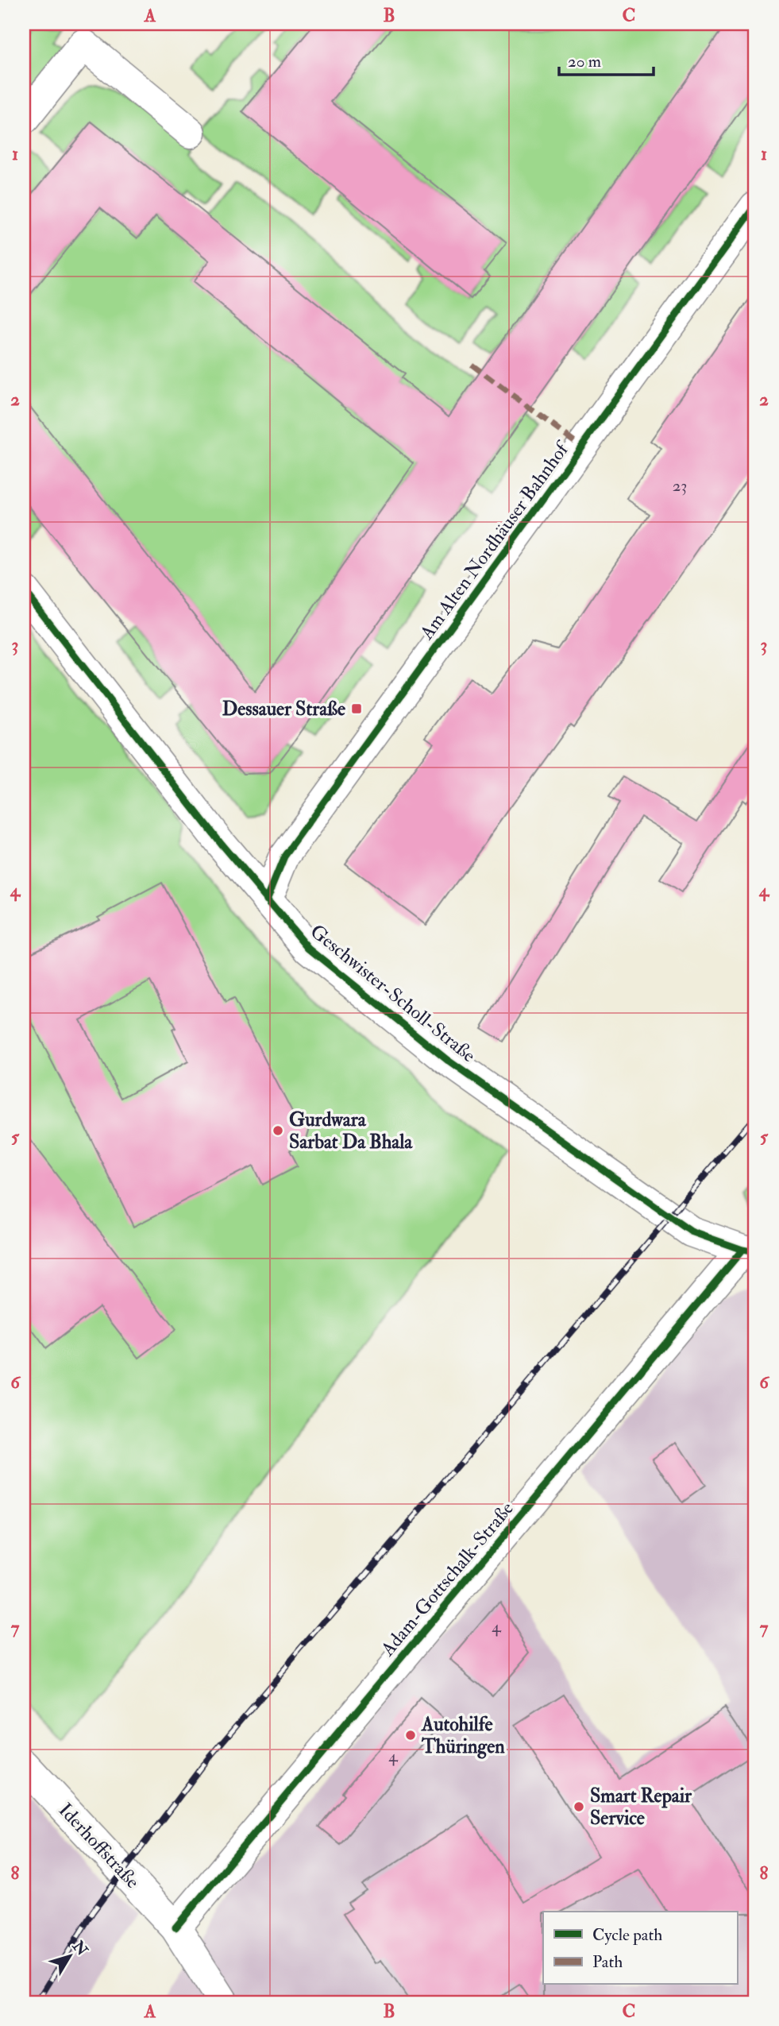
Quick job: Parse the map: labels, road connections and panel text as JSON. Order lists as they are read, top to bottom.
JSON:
{
  "streets": {
    "street": [
      "Am Alten Nordhäuser Bahnhof",
      "Geschwister-Scholl-Straße",
      "Adam-Gottschalk-Straße",
      "Iderhoffstraße"
    ]
  },
  "crossings": [
    ["Am Alten Nordhäuser Bahnhof", "Geschwister-Scholl-Straße"],
    ["Geschwister-Scholl-Straße", "Adam-Gottschalk-Straße"],
    ["Adam-Gottschalk-Straße", "Iderhoffstraße"]
  ],
  "places": {
    "transit": ["Dessauer Straße"],
    "other": ["Gurdwara Sarbat Da Bhala", "Autohilfe Thüringen", "Smart Repair Service"]
  },
  "house_numbers": ["23", "4", "4"],
  "legend": ["Cycle path", "Path"],
  "scale_bar": "20 m",
  "north": "top right",
  "grid": {
    "columns": ["A", "B", "C"],
    "rows": [
      "1",
      "2",
      "3",
      "4",
      "5",
      "6",
      "7",
      "8"
    ]
  }
}
